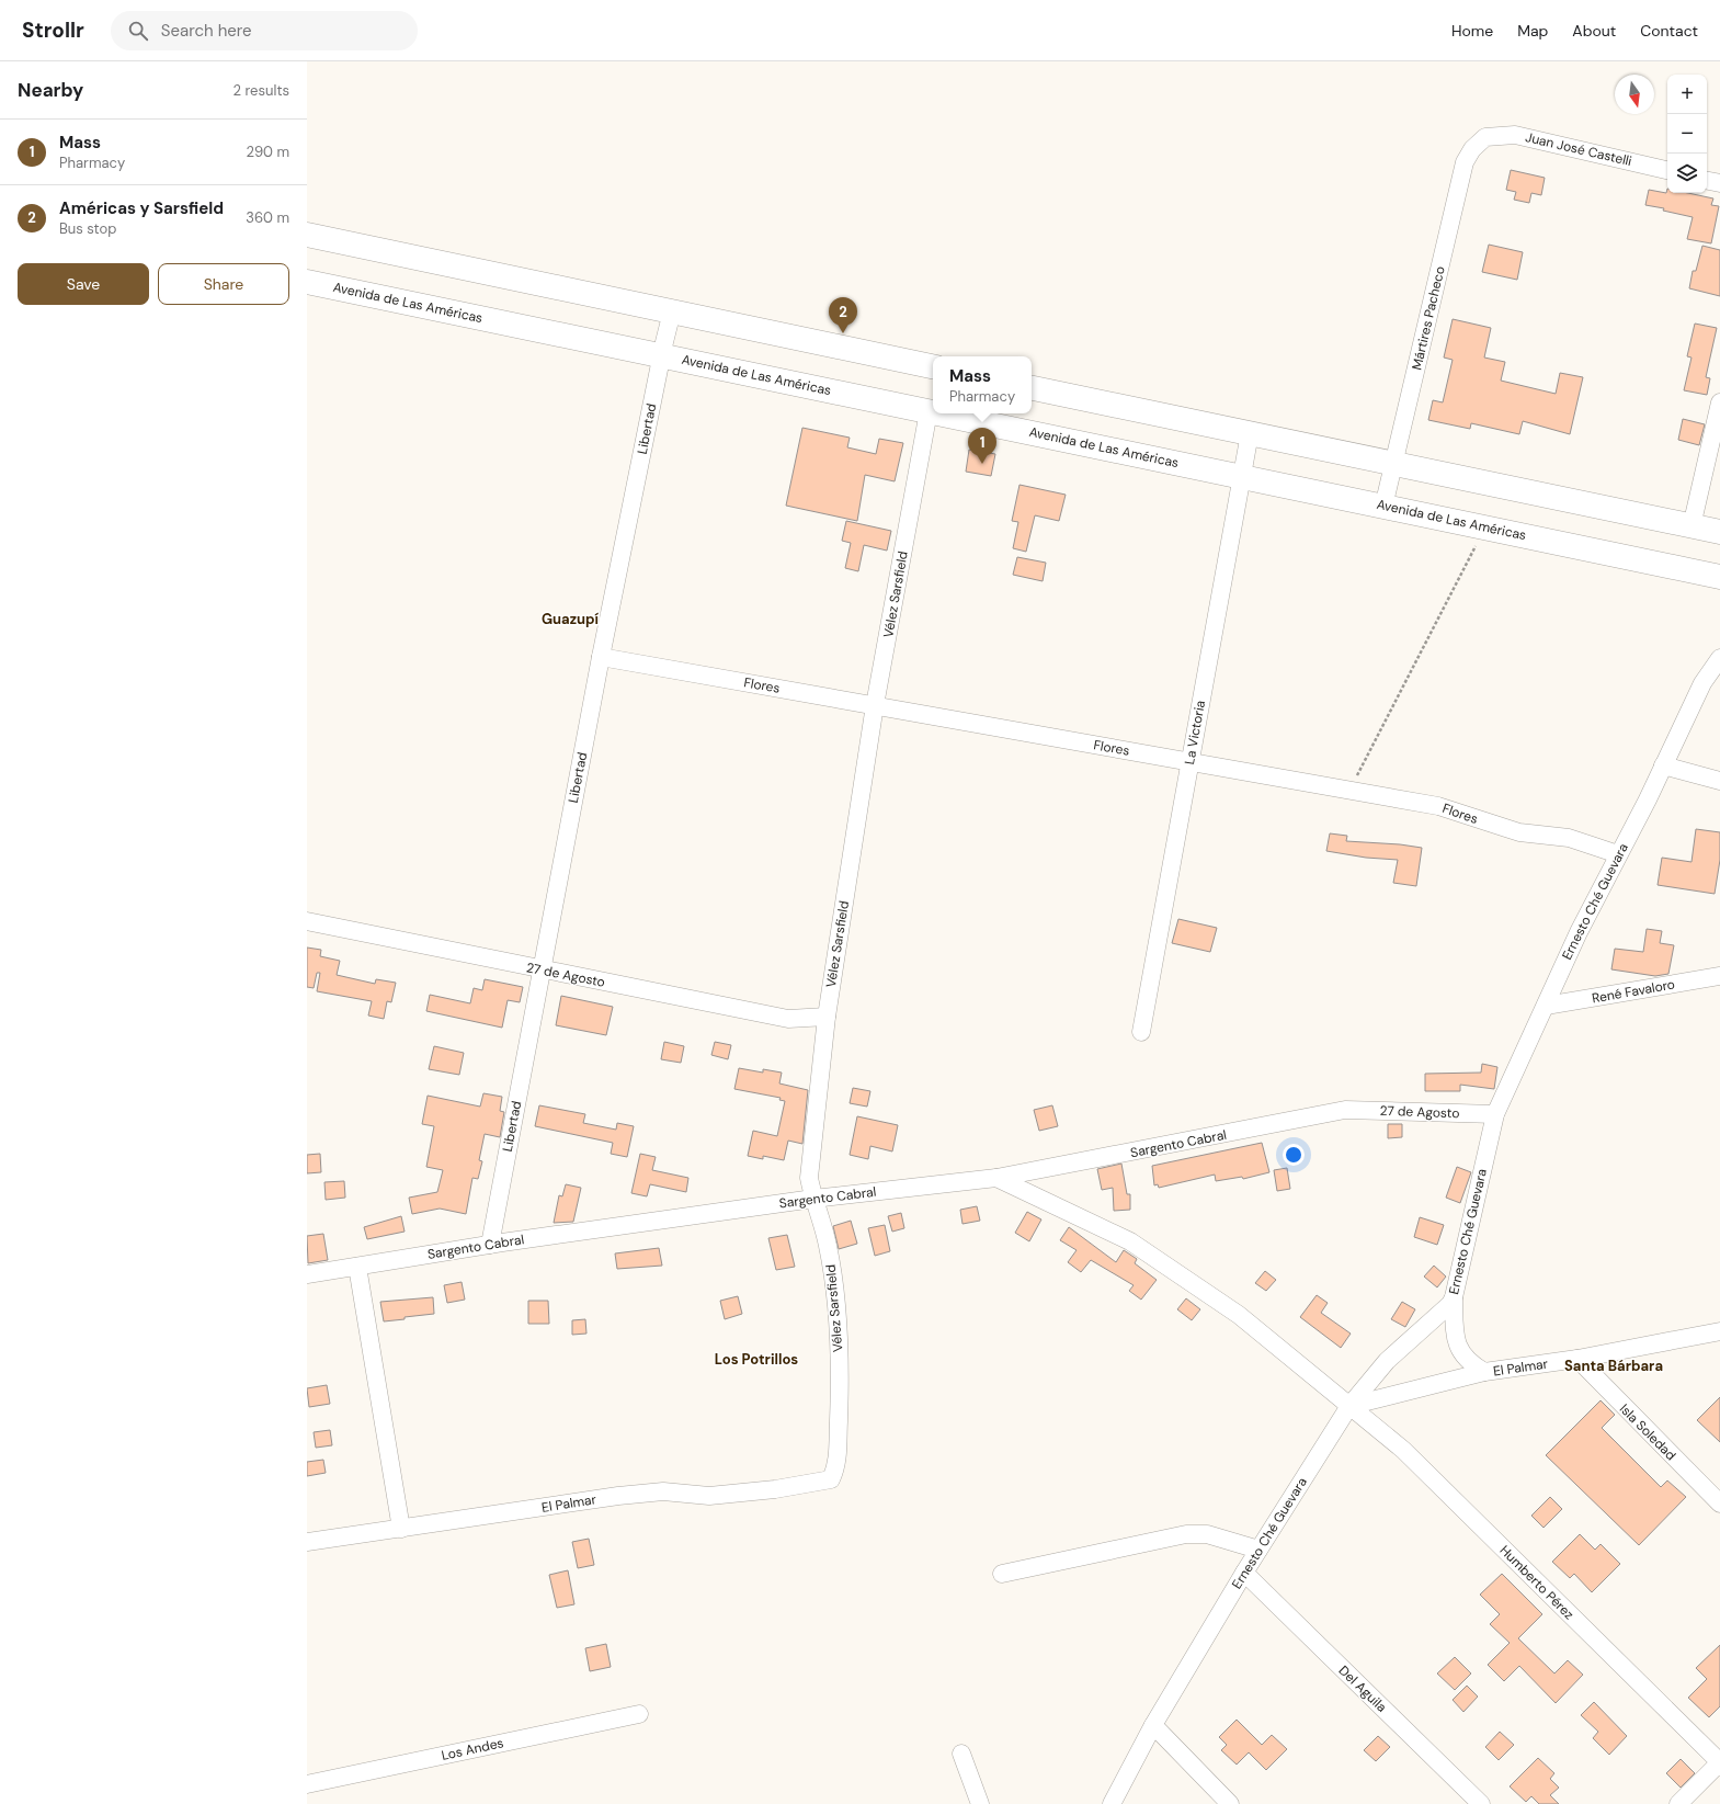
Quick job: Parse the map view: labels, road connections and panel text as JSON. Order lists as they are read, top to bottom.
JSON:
{
  "streets": {
    "main road": ["Avenida de Las Américas"],
    "street": [
      "Juan José Castelli",
      "Mártires Pacheco",
      "Libertad",
      "Vélez Sarsfield",
      "Flores",
      "La Victoria",
      "Ernesto Ché Guevara",
      "27 de Agosto",
      "René Favaloro",
      "Sargento Cabral",
      "El Palmar",
      "Isla Soledad",
      "Humberto Pérez",
      "Del Aguila",
      "Los Andes"
    ]
  },
  "crossings": [
    ["Juan José Castelli", "Mártires Pacheco"],
    ["Avenida de Las Américas", "Mártires Pacheco"],
    ["Avenida de Las Américas", "Libertad"],
    ["Avenida de Las Américas", "Vélez Sarsfield"],
    ["Avenida de Las Américas", "La Victoria"],
    ["Libertad", "Flores"],
    ["Libertad", "27 de Agosto"],
    ["Libertad", "Sargento Cabral"],
    ["Vélez Sarsfield", "Flores"],
    ["Vélez Sarsfield", "27 de Agosto"],
    ["Vélez Sarsfield", "Sargento Cabral"],
    ["Vélez Sarsfield", "El Palmar"],
    ["Flores", "La Victoria"],
    ["Flores", "Ernesto Ché Guevara"],
    ["Ernesto Ché Guevara", "27 de Agosto"],
    ["Ernesto Ché Guevara", "René Favaloro"],
    ["Ernesto Ché Guevara", "El Palmar"],
    ["Ernesto Ché Guevara", "Humberto Pérez"],
    ["Ernesto Ché Guevara", "Del Aguila"],
    ["27 de Agosto", "Sargento Cabral"],
    ["Sargento Cabral", "Humberto Pérez"],
    ["El Palmar", "Isla Soledad"],
    ["El Palmar", "Humberto Pérez"]
  ],
  "districts": ["Guazupí", "Los Potrillos", "Santa Bárbara"],
  "north": "bottom",
  "page": {
    "header": "Strollr",
    "search": "Search here",
    "nav": [
      "Home",
      "Map",
      "About",
      "Contact"
    ],
    "heading": ["Nearby", "2 results"],
    "map_buttons": ["+", "−"],
    "list": [
      {
        "mark": "1",
        "name": "Mass",
        "note": "Pharmacy",
        "value": "290 m"
      },
      {
        "mark": "2",
        "name": "Américas y Sarsfield",
        "note": "Bus stop",
        "value": "360 m"
      }
    ],
    "buttons": ["Save", "Share"],
    "pins": ["2", "1"],
    "popup": ["Mass", "Pharmacy"]
  }
}
